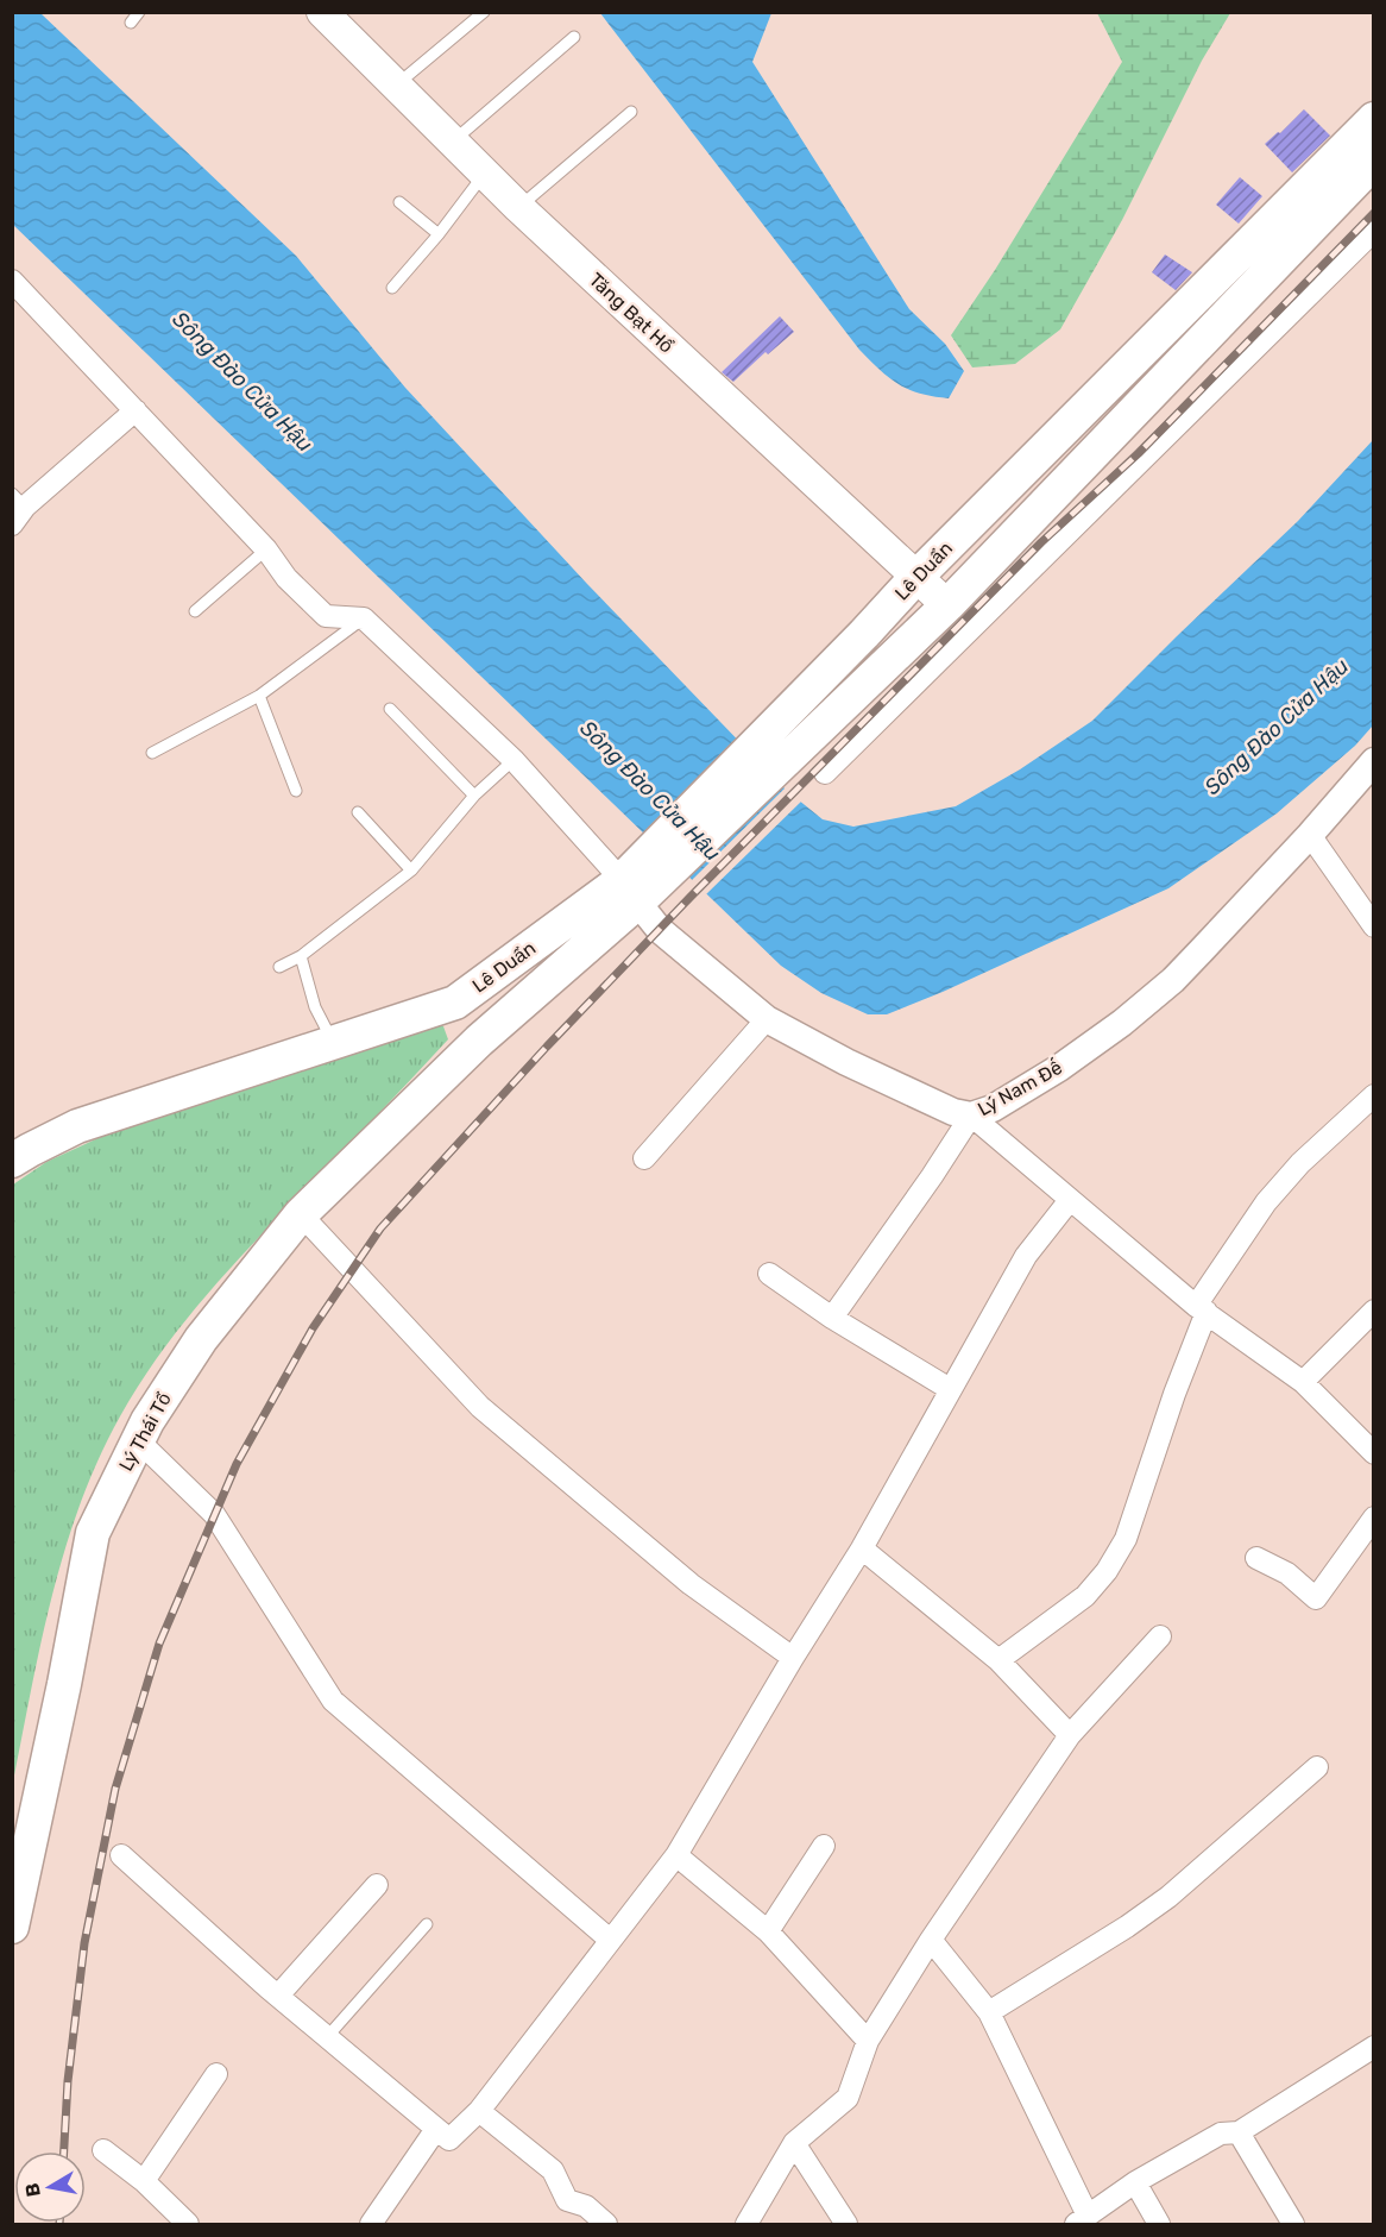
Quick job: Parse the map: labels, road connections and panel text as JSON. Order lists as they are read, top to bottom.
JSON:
{
  "streets": {
    "main road": ["Tăng Bạt Hổ", "Lê Duẩn", "Lý Thái Tổ"],
    "street": ["Lý Nam Đế"]
  },
  "crossings": [
    ["Tăng Bạt Hổ", "Lê Duẩn"],
    ["Lê Duẩn", "Lý Nam Đế"],
    ["Lê Duẩn", "Lý Thái Tổ"]
  ],
  "water": ["Sông Đào Cửa Hậu"],
  "north": "left"
}
